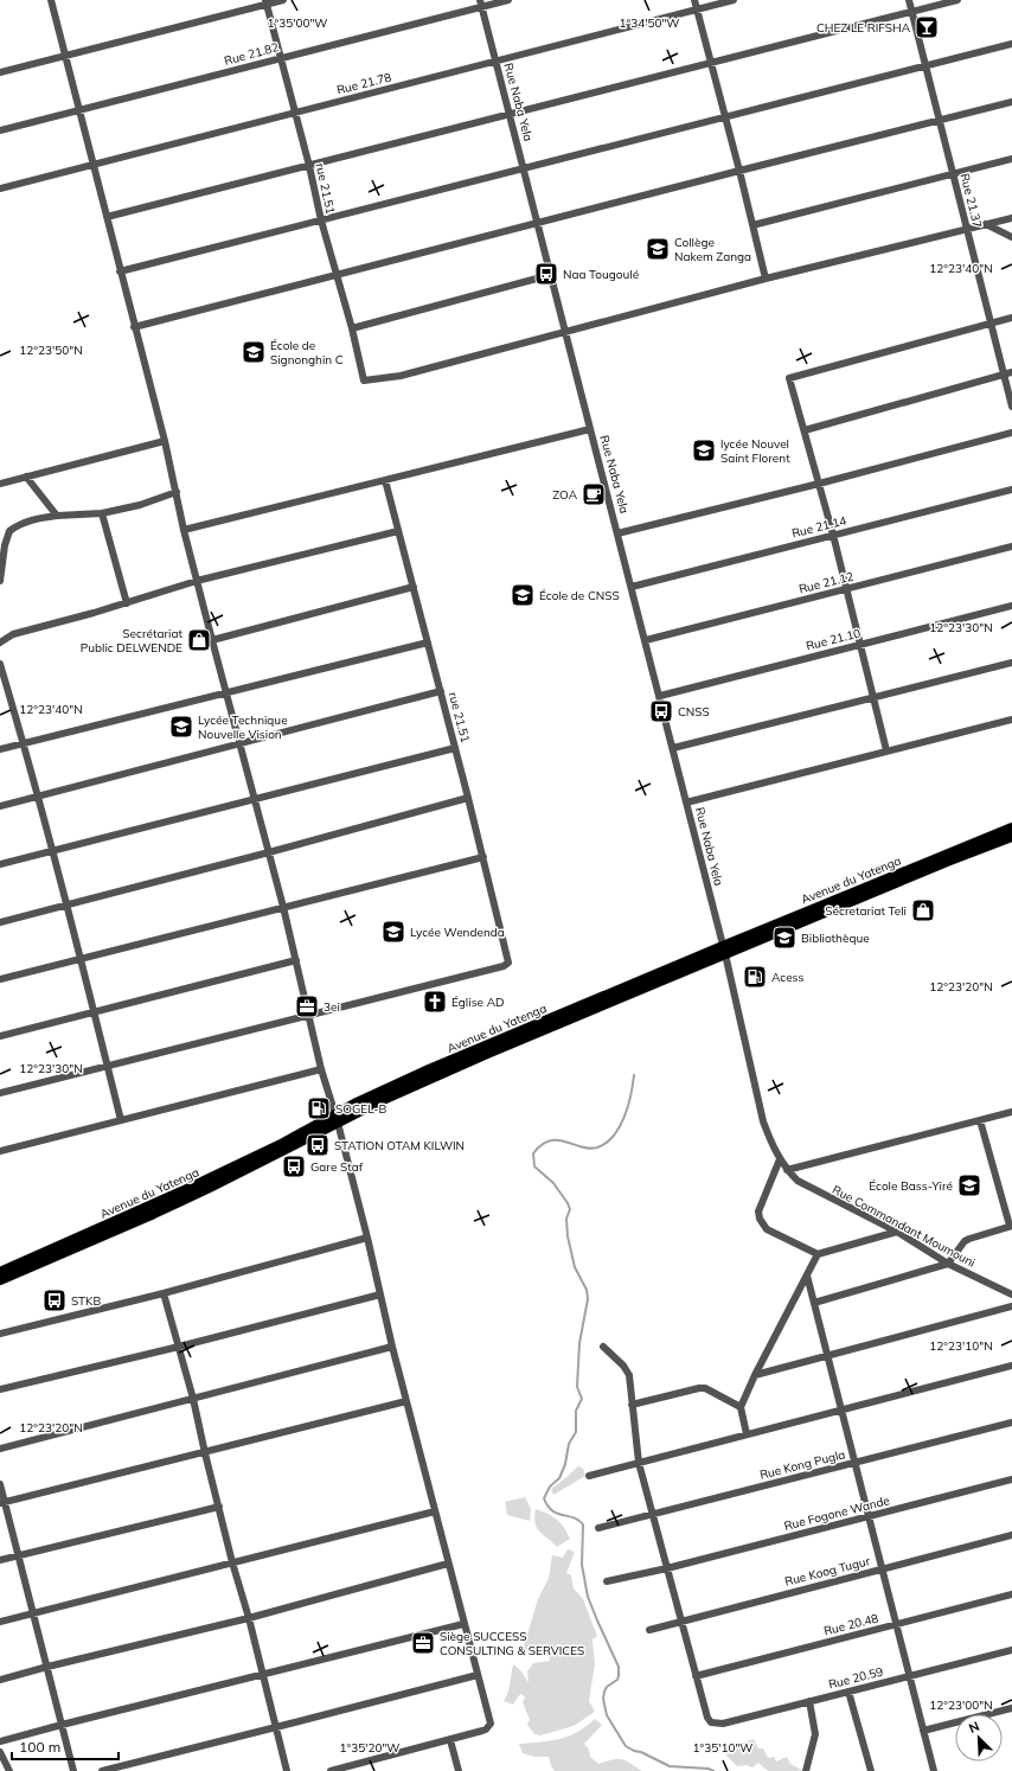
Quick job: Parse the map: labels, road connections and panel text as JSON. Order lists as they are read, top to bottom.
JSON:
{
  "streets": {
    "main road": ["Avenue du Yatenga"],
    "street": [
      "Rue 21.82",
      "Rue 21.78",
      "Rue Naba Yela",
      "rue 21.51",
      "Rue 21.37",
      "Rue 21.14",
      "Rue 21.12",
      "Rue 21.10",
      "Rue Commandant Moumouni",
      "Rue Kong Pugla",
      "Rue Fogone Wande",
      "Rue Koog Tugur",
      "Rue 20.48",
      "Rue 20.59"
    ]
  },
  "crossings": [
    ["Rue 21.82", "Rue Naba Yela"],
    ["Rue 21.82", "rue 21.51"],
    ["Rue 21.78", "Rue Naba Yela"],
    ["Rue 21.78", "rue 21.51"],
    ["Rue Naba Yela", "rue 21.51"],
    ["Rue Naba Yela", "Rue 21.14"],
    ["Rue Naba Yela", "Rue 21.12"],
    ["Rue Naba Yela", "Rue 21.10"],
    ["Rue Naba Yela", "Avenue du Yatenga"],
    ["Rue Naba Yela", "Rue Commandant Moumouni"],
    ["Avenue du Yatenga", "Rue Commandant Moumouni"],
    ["Rue 20.48", "Rue 20.59"]
  ],
  "places": {
    "bar": ["CHEZ LE RIFSHA"],
    "school or university": [
      "Collège Nakem Zanga",
      "École de Signonghin C",
      "lycée Nouvel Saint Florent",
      "École de CNSS",
      "Lycée Technique Nouvelle Vision",
      "Lycée Wendenda",
      "Bibliothèque",
      "École Bass-Yiré"
    ],
    "bus stop": [
      "Naa Tougoulé",
      "CNSS",
      "STATION OTAM KILWIN",
      "Gare Staf",
      "STKB"
    ],
    "cafe": ["ZOA"],
    "shop": ["Secrétariat Public DELWENDE", "Sécretariat Teli"],
    "fuel station": ["Acess", "SOGEL-B"],
    "church": ["Église AD"],
    "office": ["3ei", "Siège SUCCESS CONSULTING & SERVICES"]
  },
  "scale_bar": "100 m",
  "north": "top left",
  "coordinates": [
    "1°35'00\"W",
    "1°34'50\"W",
    "12°23'40\"N",
    "12°23'50\"N",
    "12°23'30\"N",
    "12°23'20\"N",
    "12°23'10\"N",
    "12°23'00\"N",
    "1°35'20\"W",
    "1°35'10\"W"
  ]
}
